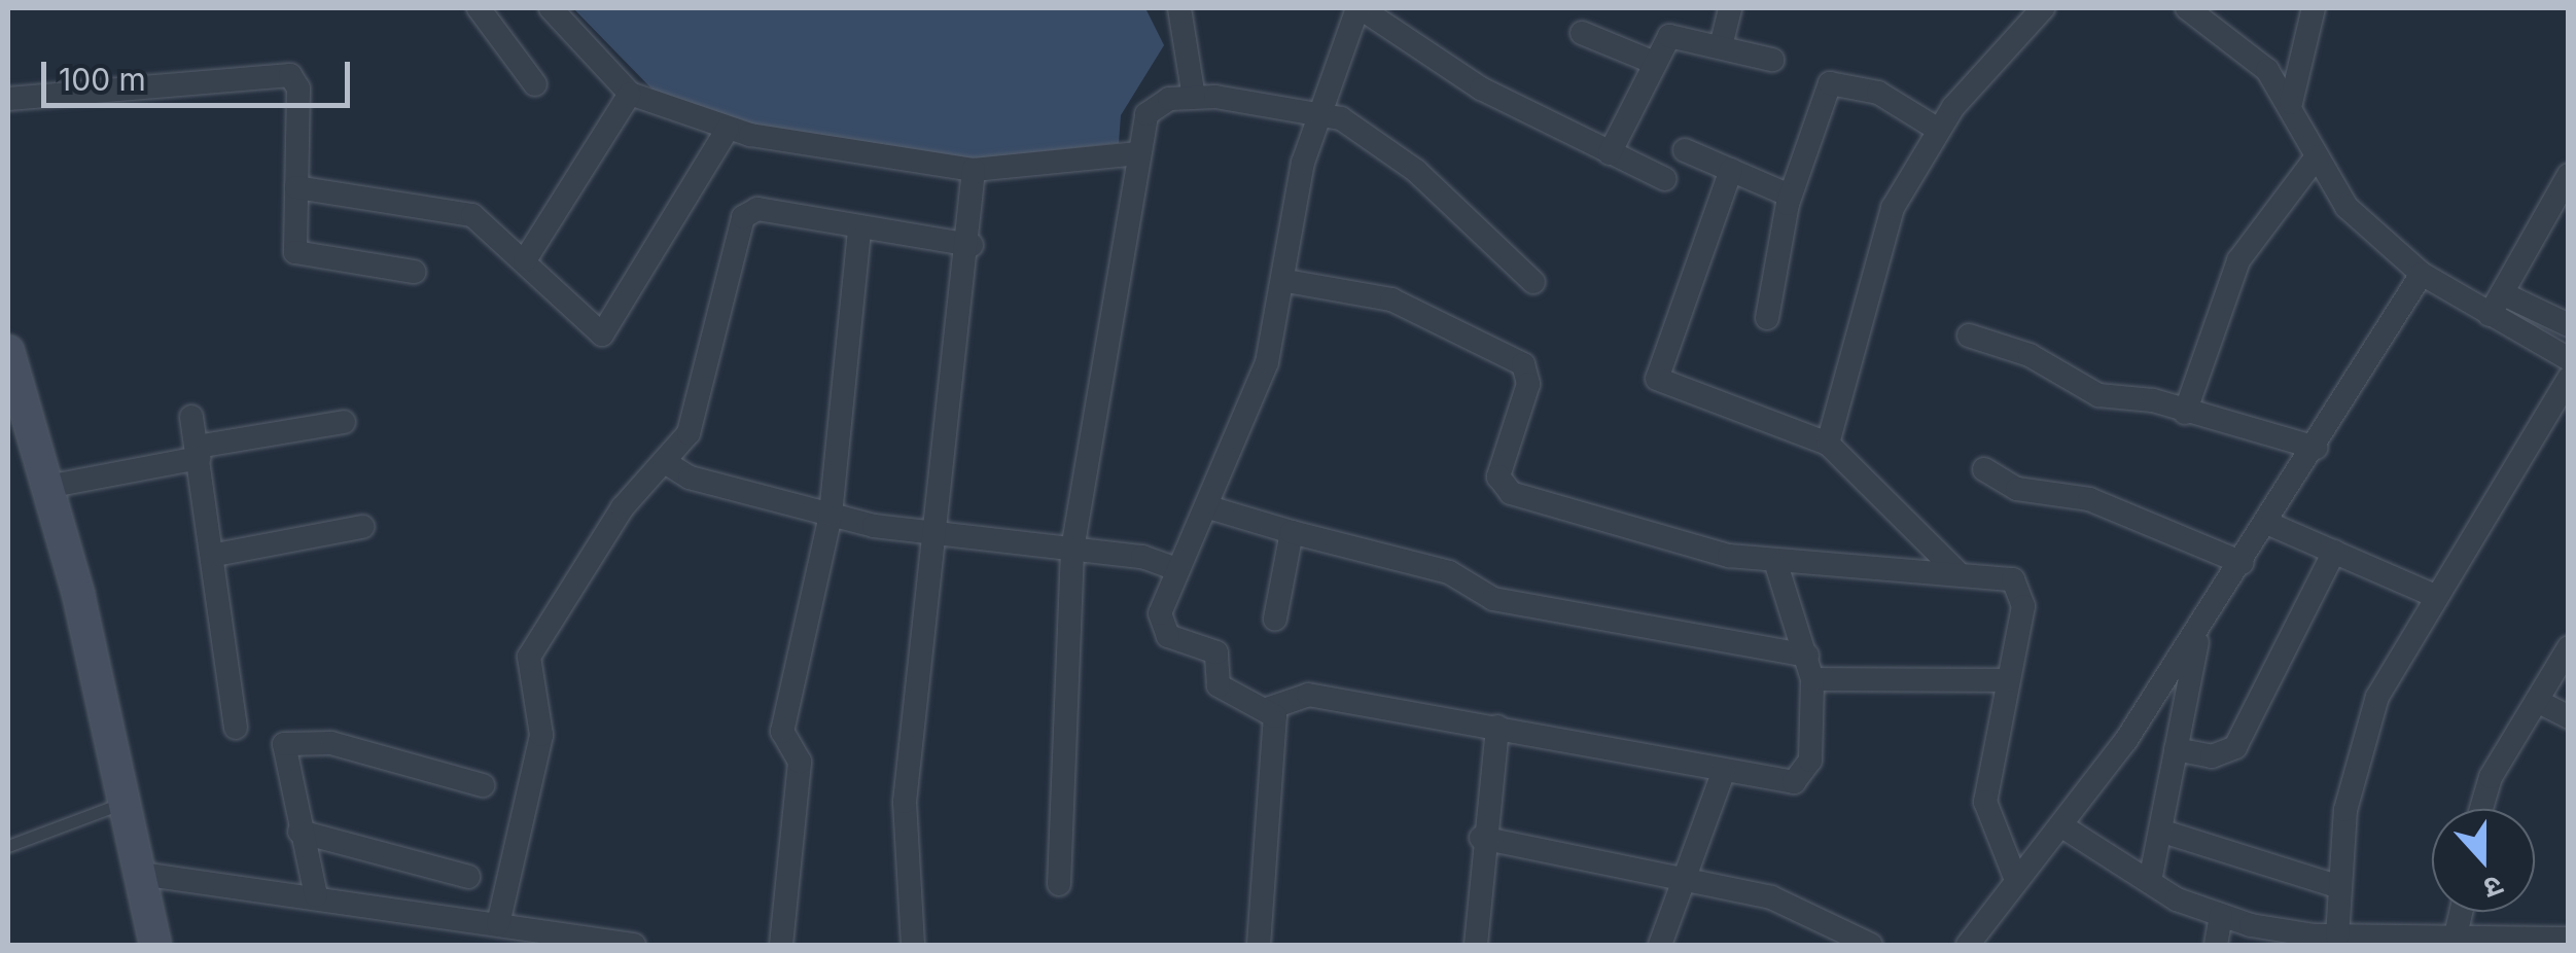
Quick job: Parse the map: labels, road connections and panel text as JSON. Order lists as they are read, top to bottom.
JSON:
{
  "scale_bar": "100 m",
  "north": "bottom"
}
